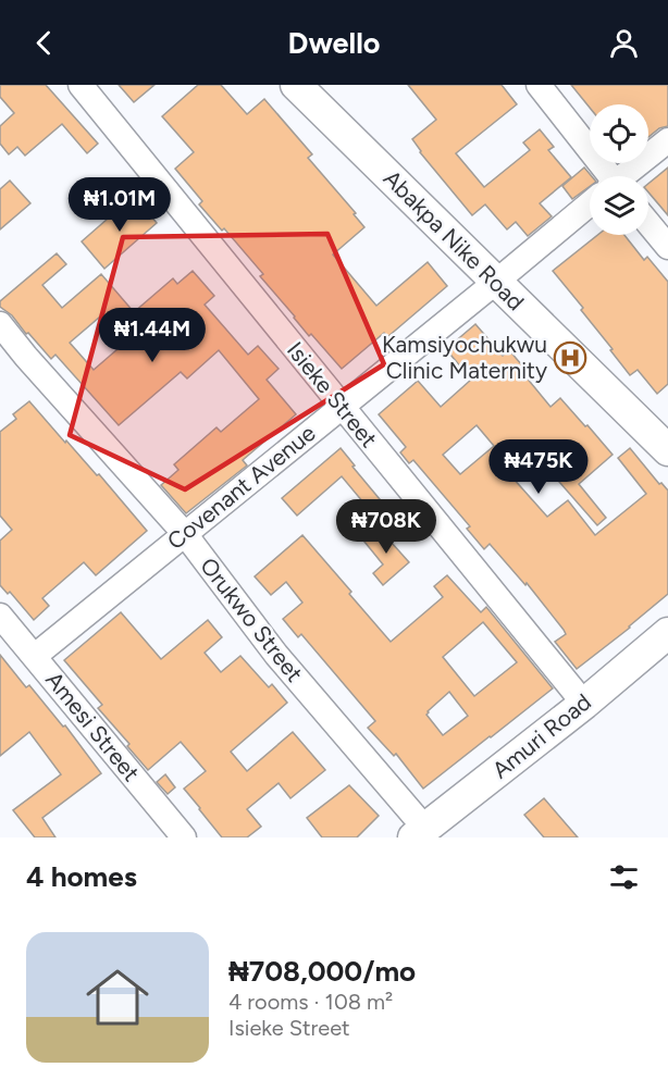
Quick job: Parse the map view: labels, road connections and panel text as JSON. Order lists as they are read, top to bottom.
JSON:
{
  "streets": {
    "main road": ["Abakpa Nike Road", "Amuri Road"],
    "street": [
      "Isieke Street",
      "Covenant Avenue",
      "Orukwo Street",
      "Amesi Street"
    ]
  },
  "crossings": [
    ["Abakpa Nike Road", "Covenant Avenue"],
    ["Isieke Street", "Covenant Avenue"],
    ["Isieke Street", "Amuri Road"],
    ["Covenant Avenue", "Orukwo Street"],
    ["Covenant Avenue", "Amesi Street"],
    ["Orukwo Street", "Amuri Road"]
  ],
  "places": {
    "hospital": ["Kamsiyochukwu Clinic Maternity"]
  },
  "page": {
    "header": "Dwello",
    "price": [
      "₦1.01M",
      "₦1.44M",
      "₦475K",
      "₦708K"
    ],
    "heading": "4 homes",
    "list": [
      {
        "name": "₦708,000/mo",
        "note": "4 rooms · 108 m² · Isieke Street"
      }
    ]
  }
}
